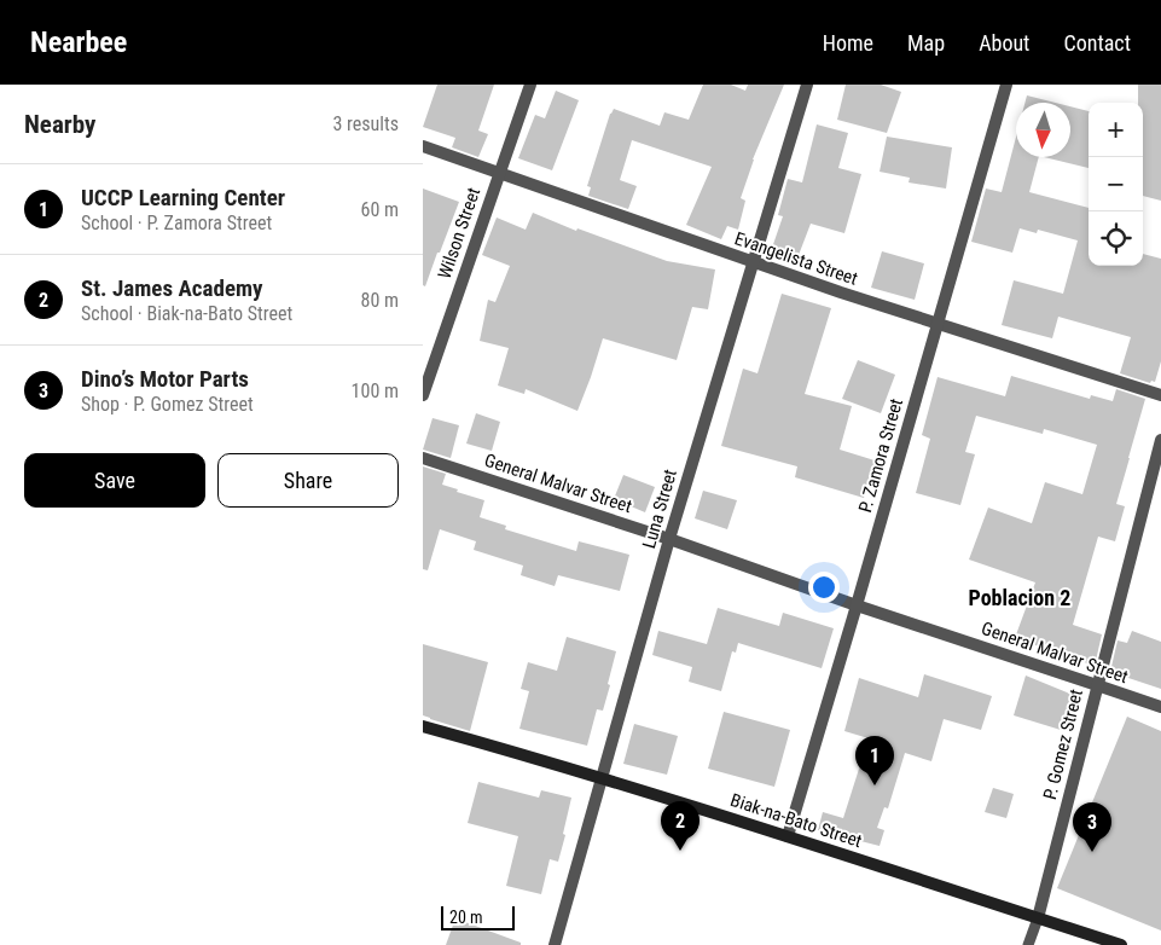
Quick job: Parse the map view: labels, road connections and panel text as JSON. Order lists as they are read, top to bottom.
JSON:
{
  "streets": {
    "main road": ["Biak-na-Bato Street"],
    "street": [
      "Wilson Street",
      "Evangelista Street",
      "P. Zamora Street",
      "General Malvar Street",
      "Luna Street",
      "P. Gomez Street"
    ]
  },
  "crossings": [
    ["Wilson Street", "Evangelista Street"],
    ["Evangelista Street", "P. Zamora Street"],
    ["Evangelista Street", "Luna Street"],
    ["P. Zamora Street", "General Malvar Street"],
    ["P. Zamora Street", "Biak-na-Bato Street"],
    ["General Malvar Street", "Luna Street"],
    ["General Malvar Street", "P. Gomez Street"],
    ["Luna Street", "Biak-na-Bato Street"],
    ["P. Gomez Street", "Biak-na-Bato Street"]
  ],
  "districts": ["Poblacion 2"],
  "scale_bar": "20 m",
  "north": "bottom",
  "page": {
    "header": "Nearbee",
    "nav": [
      "Home",
      "Map",
      "About",
      "Contact"
    ],
    "heading": ["Nearby", "3 results"],
    "map_buttons": ["+", "−"],
    "list": [
      {
        "mark": "1",
        "name": "UCCP Learning Center",
        "note": "School · P. Zamora Street",
        "value": "60 m"
      },
      {
        "mark": "2",
        "name": "St. James Academy",
        "note": "School · Biak-na-Bato Street",
        "value": "80 m"
      },
      {
        "mark": "3",
        "name": "Dino’s Motor Parts",
        "note": "Shop · P. Gomez Street",
        "value": "100 m"
      }
    ],
    "buttons": ["Save", "Share"],
    "pins": ["1", "2", "3"],
    "scale": "20 m"
  }
}
